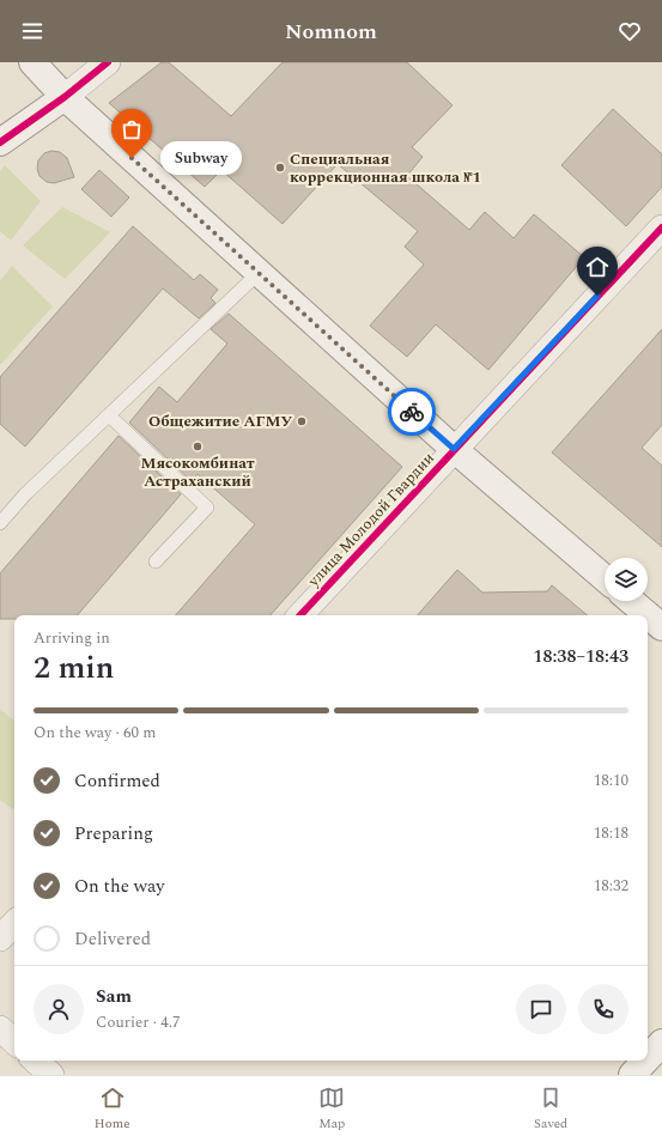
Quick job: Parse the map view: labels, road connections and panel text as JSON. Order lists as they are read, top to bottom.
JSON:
{
  "streets": {
    "street": ["улица Молодой Гвардии"]
  },
  "places": [
    "Subway",
    "Специальная коррекционная школа №1",
    "Общежитие АГМУ",
    "Мясокомбинат Астраханский"
  ],
  "page": {
    "header": "Nomnom",
    "bubble": "Subway",
    "heading": ["2 min", "Arriving in", "18:38–18:43"],
    "panel": ["Sam", "Courier · 4.7"],
    "bar": "On the way · 60 m",
    "list": [
      ["Confirmed", "18:10"],
      ["Preparing", "18:18"],
      ["On the way", "18:32"],
      "Delivered"
    ],
    "tabs": ["Home", "Map", "Saved"]
  }
}
